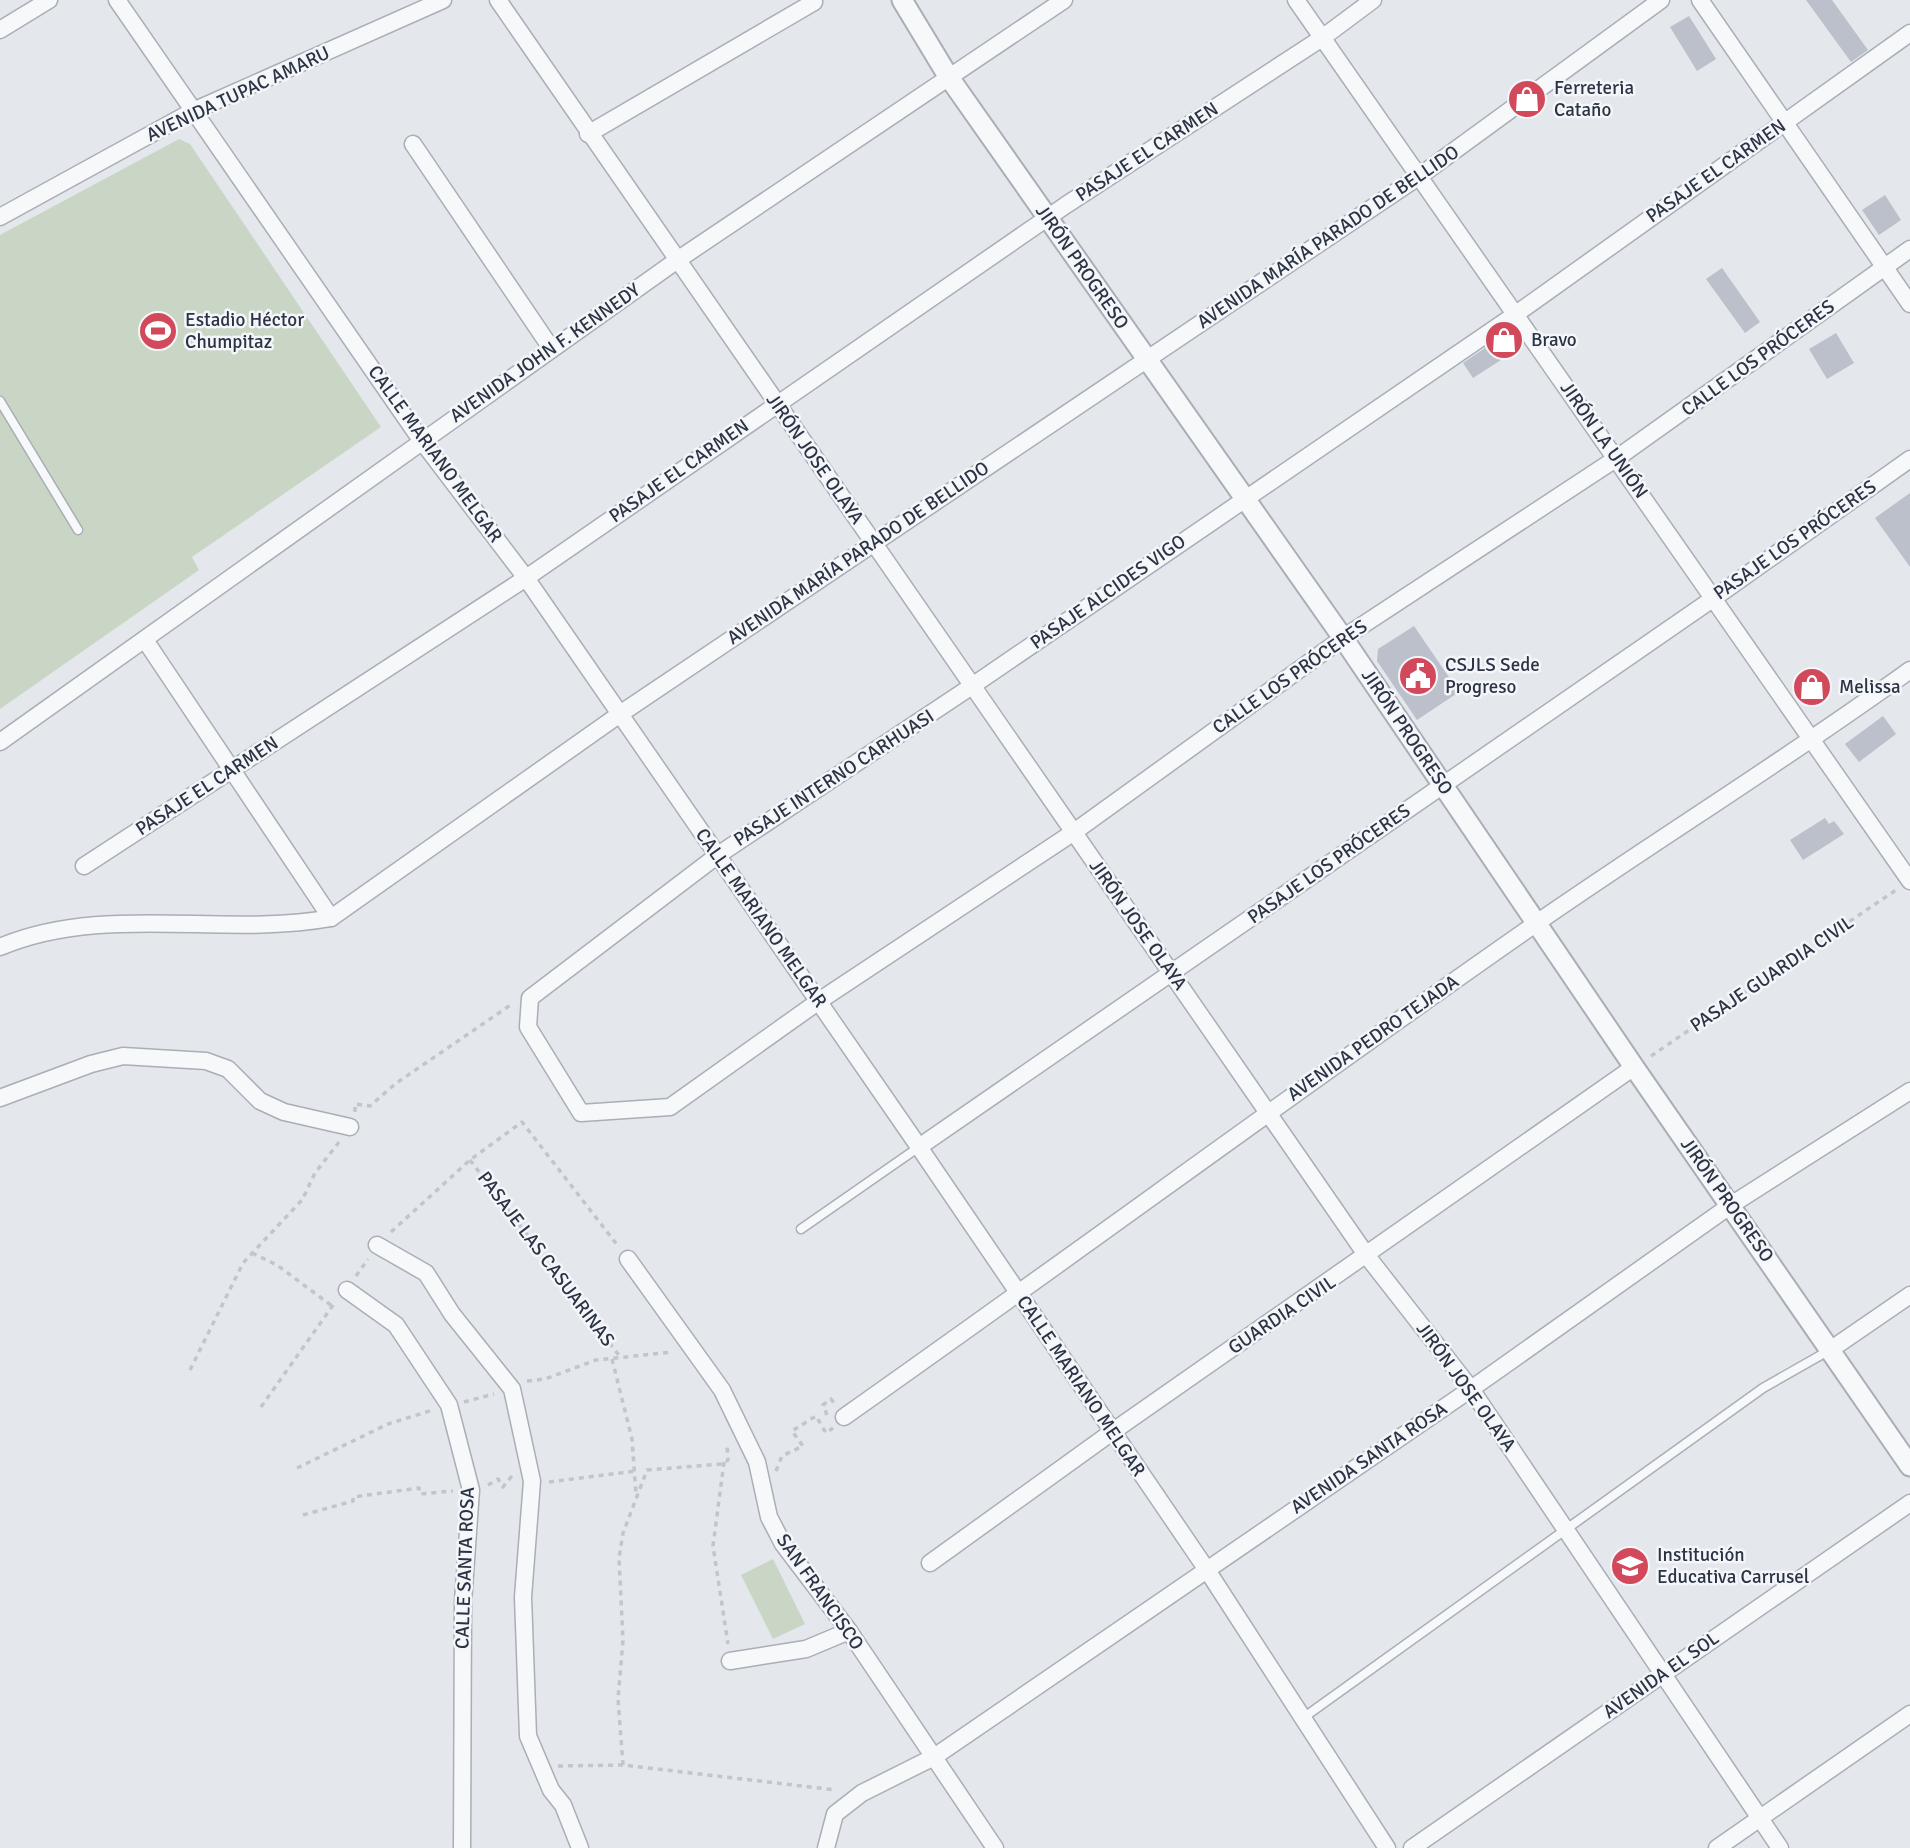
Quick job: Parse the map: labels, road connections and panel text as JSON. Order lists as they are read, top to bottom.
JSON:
{
  "streets": {
    "street": [
      "AVENIDA TUPAC AMARU",
      "PASAJE EL CARMEN",
      "AVENIDA MARÍA PARADO DE BELLIDO",
      "JIRÓN PROGRESO",
      "AVENIDA JOHN F. KENNEDY",
      "CALLE LOS PRÓCERES",
      "JIRÓN LA UNIÓN",
      "CALLE MARIANO MELGAR",
      "JIRÓN JOSE OLAYA",
      "PASAJE LOS PRÓCERES",
      "PASAJE ALCIDES VIGO",
      "PASAJE INTERNO CARHUASI",
      "AVENIDA PEDRO TEJADA",
      "GUARDIA CIVIL",
      "AVENIDA SANTA ROSA",
      "CALLE SANTA ROSA",
      "SAN FRANCISCO",
      "AVENIDA EL SOL"
    ],
    "path": ["PASAJE GUARDIA CIVIL", "PASAJE LAS CASUARINAS"]
  },
  "crossings": [
    ["AVENIDA TUPAC AMARU", "CALLE MARIANO MELGAR"],
    ["PASAJE EL CARMEN", "JIRÓN PROGRESO"],
    ["PASAJE EL CARMEN", "JIRÓN LA UNIÓN"],
    ["PASAJE EL CARMEN", "CALLE MARIANO MELGAR"],
    ["PASAJE EL CARMEN", "JIRÓN JOSE OLAYA"],
    ["PASAJE EL CARMEN", "PASAJE ALCIDES VIGO"],
    ["AVENIDA MARÍA PARADO DE BELLIDO", "JIRÓN PROGRESO"],
    ["AVENIDA MARÍA PARADO DE BELLIDO", "JIRÓN LA UNIÓN"],
    ["AVENIDA MARÍA PARADO DE BELLIDO", "CALLE MARIANO MELGAR"],
    ["AVENIDA MARÍA PARADO DE BELLIDO", "JIRÓN JOSE OLAYA"],
    ["JIRÓN PROGRESO", "AVENIDA JOHN F. KENNEDY"],
    ["JIRÓN PROGRESO", "CALLE LOS PRÓCERES"],
    ["JIRÓN PROGRESO", "PASAJE LOS PRÓCERES"],
    ["JIRÓN PROGRESO", "PASAJE ALCIDES VIGO"],
    ["JIRÓN PROGRESO", "PASAJE GUARDIA CIVIL"],
    ["JIRÓN PROGRESO", "AVENIDA PEDRO TEJADA"],
    ["JIRÓN PROGRESO", "GUARDIA CIVIL"],
    ["JIRÓN PROGRESO", "AVENIDA SANTA ROSA"],
    ["AVENIDA JOHN F. KENNEDY", "CALLE MARIANO MELGAR"],
    ["AVENIDA JOHN F. KENNEDY", "JIRÓN JOSE OLAYA"],
    ["CALLE LOS PRÓCERES", "JIRÓN LA UNIÓN"],
    ["CALLE LOS PRÓCERES", "CALLE MARIANO MELGAR"],
    ["CALLE LOS PRÓCERES", "JIRÓN JOSE OLAYA"],
    ["CALLE LOS PRÓCERES", "PASAJE INTERNO CARHUASI"],
    ["JIRÓN LA UNIÓN", "PASAJE LOS PRÓCERES"],
    ["JIRÓN LA UNIÓN", "PASAJE GUARDIA CIVIL"],
    ["JIRÓN LA UNIÓN", "AVENIDA PEDRO TEJADA"],
    ["CALLE MARIANO MELGAR", "PASAJE LOS PRÓCERES"],
    ["CALLE MARIANO MELGAR", "PASAJE INTERNO CARHUASI"],
    ["CALLE MARIANO MELGAR", "AVENIDA PEDRO TEJADA"],
    ["CALLE MARIANO MELGAR", "GUARDIA CIVIL"],
    ["CALLE MARIANO MELGAR", "AVENIDA SANTA ROSA"],
    ["JIRÓN JOSE OLAYA", "PASAJE LOS PRÓCERES"],
    ["JIRÓN JOSE OLAYA", "PASAJE ALCIDES VIGO"],
    ["JIRÓN JOSE OLAYA", "PASAJE INTERNO CARHUASI"],
    ["JIRÓN JOSE OLAYA", "AVENIDA PEDRO TEJADA"],
    ["JIRÓN JOSE OLAYA", "GUARDIA CIVIL"],
    ["JIRÓN JOSE OLAYA", "AVENIDA SANTA ROSA"],
    ["JIRÓN JOSE OLAYA", "AVENIDA EL SOL"],
    ["PASAJE ALCIDES VIGO", "PASAJE INTERNO CARHUASI"],
    ["PASAJE GUARDIA CIVIL", "GUARDIA CIVIL"],
    ["AVENIDA SANTA ROSA", "SAN FRANCISCO"]
  ],
  "places": {
    "shop": ["Ferreteria Cataño", "Bravo", "Melissa"],
    "sports": ["Estadio Héctor Chumpitaz"],
    "public building": ["CSJLS Sede Progreso"],
    "school or university": ["Institución Educativa Carrusel"]
  }
}
